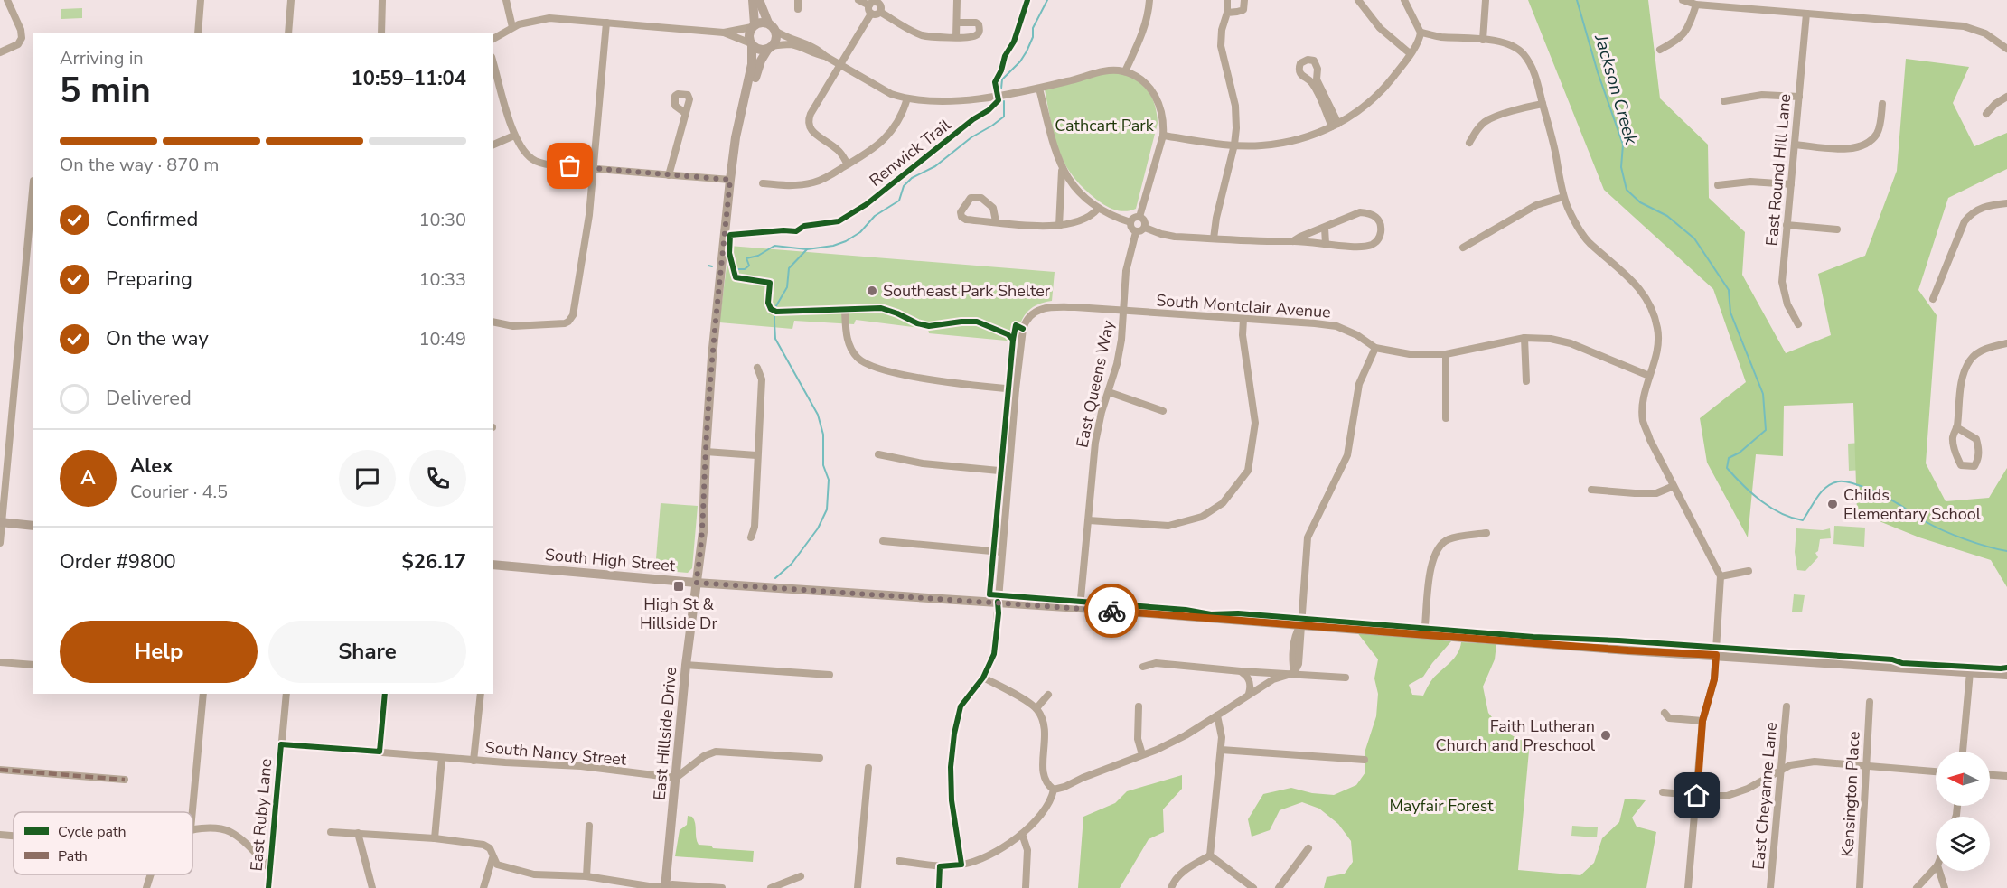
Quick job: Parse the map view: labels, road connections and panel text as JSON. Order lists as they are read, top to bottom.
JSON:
{
  "streets": {
    "street": [
      "East Round Hill Lane",
      "South Montclair Avenue",
      "East Queens Way",
      "South High Street",
      "East Hillside Drive",
      "South Nancy Street",
      "Kensington Place",
      "East Cheyanne Lane",
      "East Ruby Lane"
    ],
    "cycle path": ["Renwick Trail"]
  },
  "crossings": [
    ["South Montclair Avenue", "East Queens Way"],
    ["East Queens Way", "South High Street"],
    ["South High Street", "East Hillside Drive"],
    ["East Hillside Drive", "South Nancy Street"],
    ["South Nancy Street", "East Ruby Lane"]
  ],
  "water": ["Jackson Creek"],
  "parks": ["Cathcart Park", "Mayfair Forest"],
  "places": {
    "other": ["Southeast Park Shelter", "Childs Elementary School", "Faith Lutheran Church and Preschool"],
    "transit": ["High St & Hillside Dr"]
  },
  "legend": ["Cycle path", "Path"],
  "north": "left",
  "page": {
    "heading": ["5 min", "Arriving in", "10:59–11:04"],
    "panel": [
      "Alex",
      "Courier · 4.5",
      "Order #9800",
      "$26.17"
    ],
    "bar": "On the way · 870 m",
    "list": [
      ["Confirmed", "10:30"],
      ["Preparing", "10:33"],
      ["On the way", "10:49"],
      "Delivered"
    ],
    "round": "A",
    "buttons": ["Help", "Share"]
  }
}
